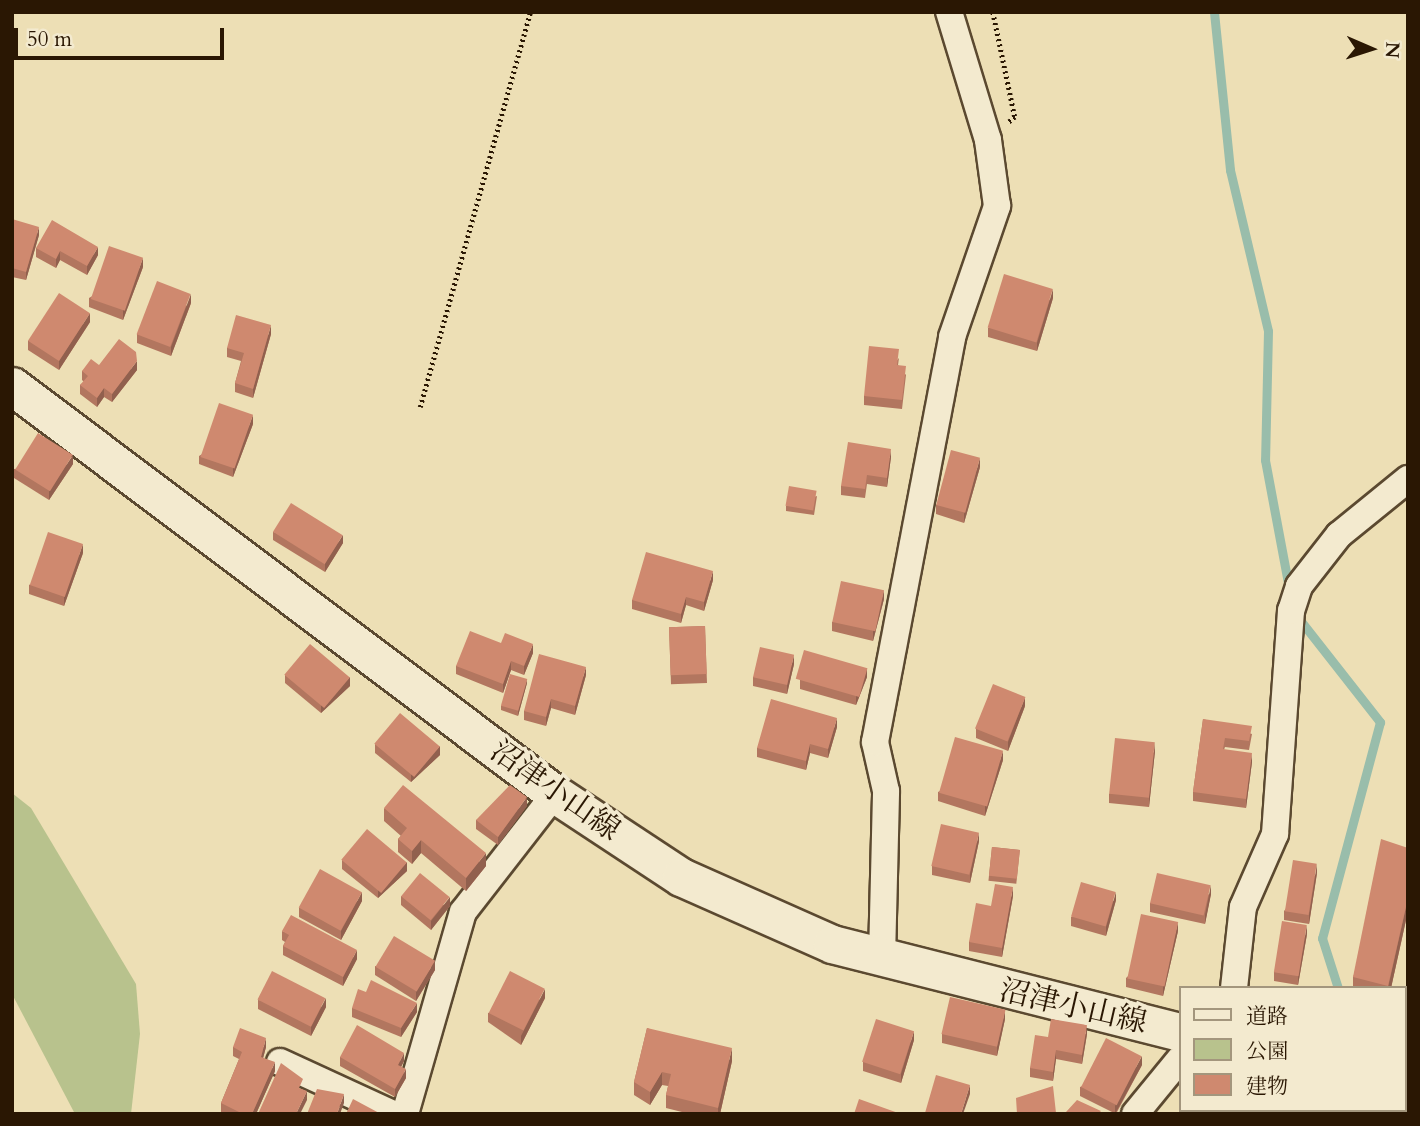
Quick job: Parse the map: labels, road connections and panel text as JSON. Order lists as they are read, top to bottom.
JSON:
{
  "streets": {
    "main road": ["沼津小山線"]
  },
  "legend": ["道路", "公園", "建物"],
  "scale_bar": "50 m",
  "north": "right"
}
